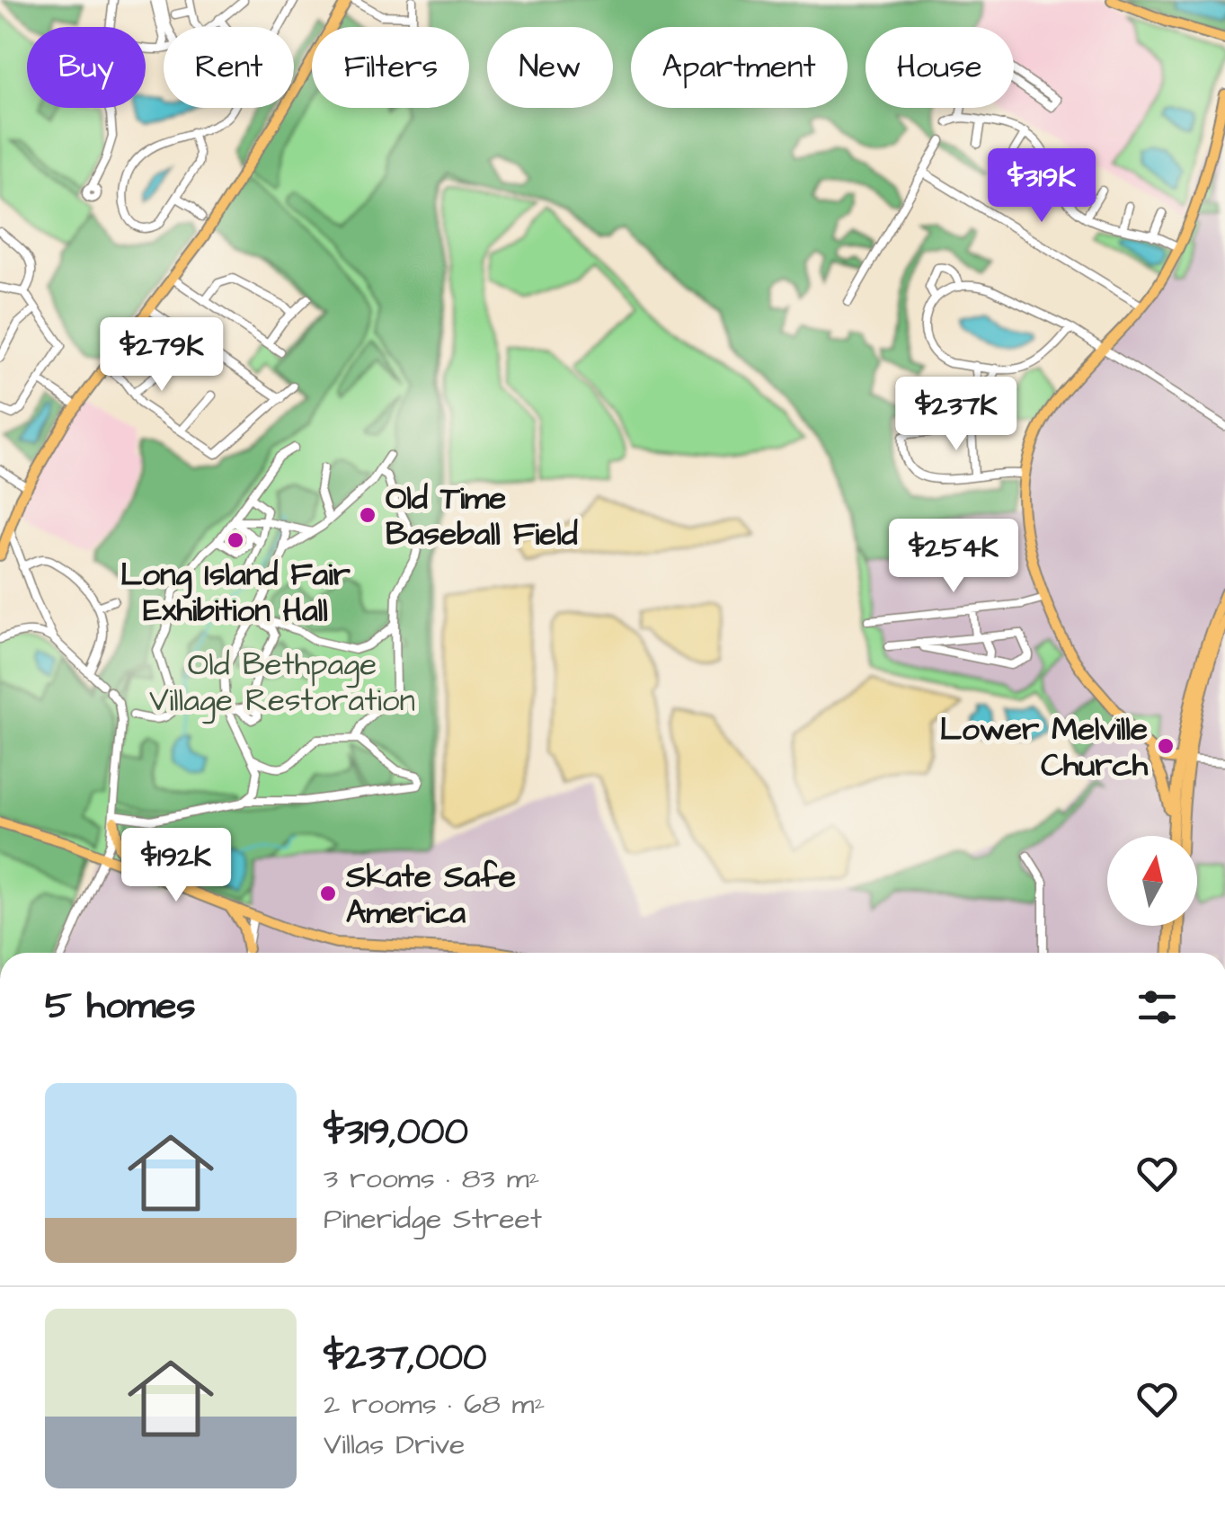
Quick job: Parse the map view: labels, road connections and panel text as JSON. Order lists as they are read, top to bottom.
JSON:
{
  "parks": ["Old Bethpage Village Restoration"],
  "places": [
    "Old Time Baseball Field",
    "Long Island Fair Exhibition Hall",
    "Lower Melville Church",
    "Skate Safe America"
  ],
  "north": "top",
  "page": {
    "chip": [
      "Buy",
      "Rent",
      "Filters",
      "New",
      "Apartment",
      "House"
    ],
    "price": [
      "$319K",
      "$279K",
      "$237K",
      "$254K",
      "$192K"
    ],
    "heading": "5 homes",
    "list": [
      {
        "name": "$319,000",
        "note": "3 rooms · 83 m² · Pineridge Street"
      },
      {
        "name": "$237,000",
        "note": "2 rooms · 68 m² · Villas Drive"
      }
    ]
  }
}
